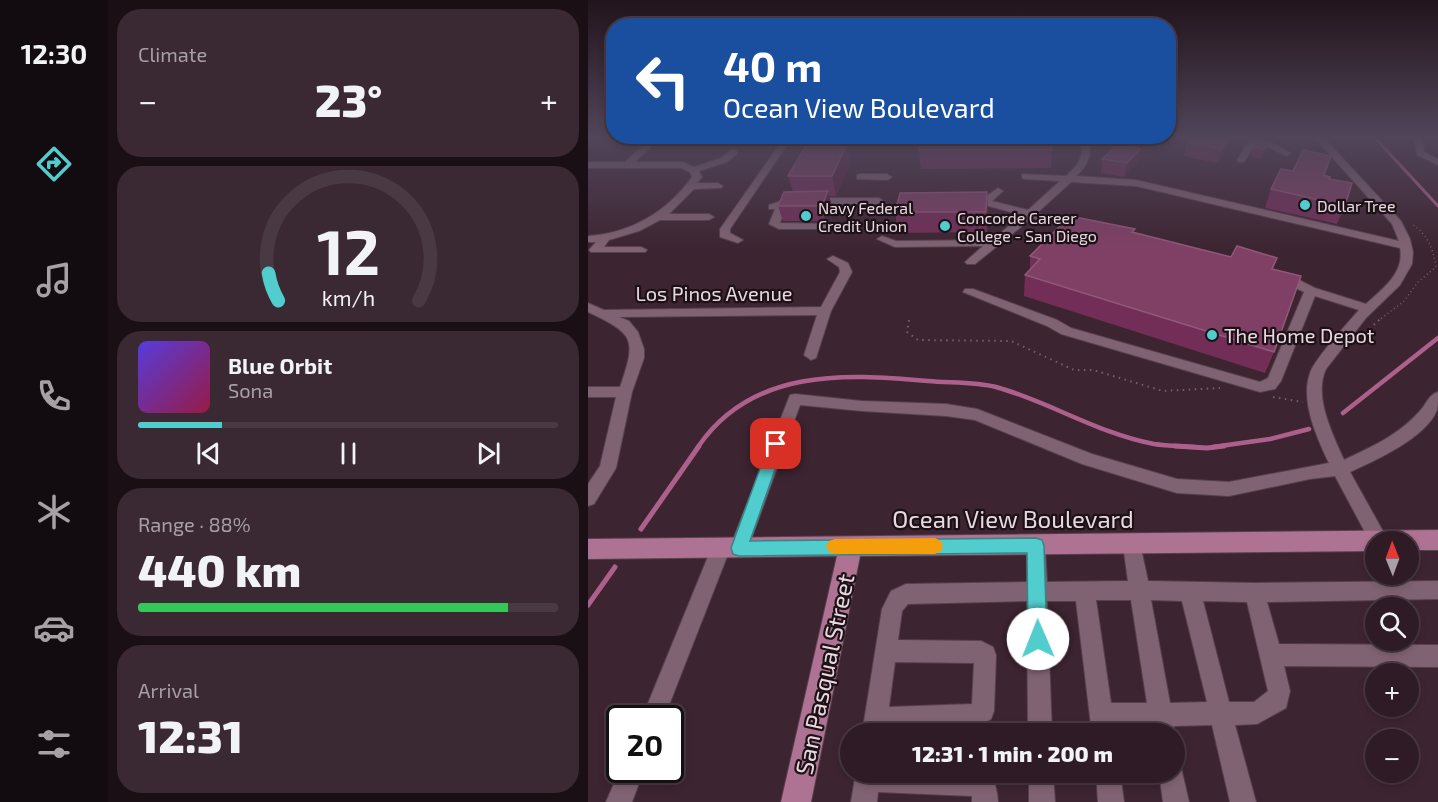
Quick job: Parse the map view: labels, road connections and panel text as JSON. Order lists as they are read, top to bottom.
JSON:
{
  "streets": {
    "main road": ["Ocean View Boulevard", "San Pasqual Street"],
    "street": ["Los Pinos Avenue"]
  },
  "crossings": [
    ["Ocean View Boulevard", "San Pasqual Street"]
  ],
  "places": [
    "Dollar Tree",
    "Navy Federal Credit Union",
    "Concorde Career College - San Diego",
    "The Home Depot"
  ],
  "north": "top",
  "page": {
    "tabs": "12:30",
    "tile": [
      "Climate",
      ["Range · 88%", "440 km"],
      ["Arrival", "12:31"]
    ],
    "turn": ["40 m", "Ocean View Boulevard"],
    "heat": ["−", "23°", "+"],
    "song": ["Blue Orbit", "Sona"],
    "map_buttons": ["+", "−"],
    "limit": "20",
    "trip": "12:31 · 1 min · 200 m",
    "gauge": ["12", "km/h"]
  }
}
